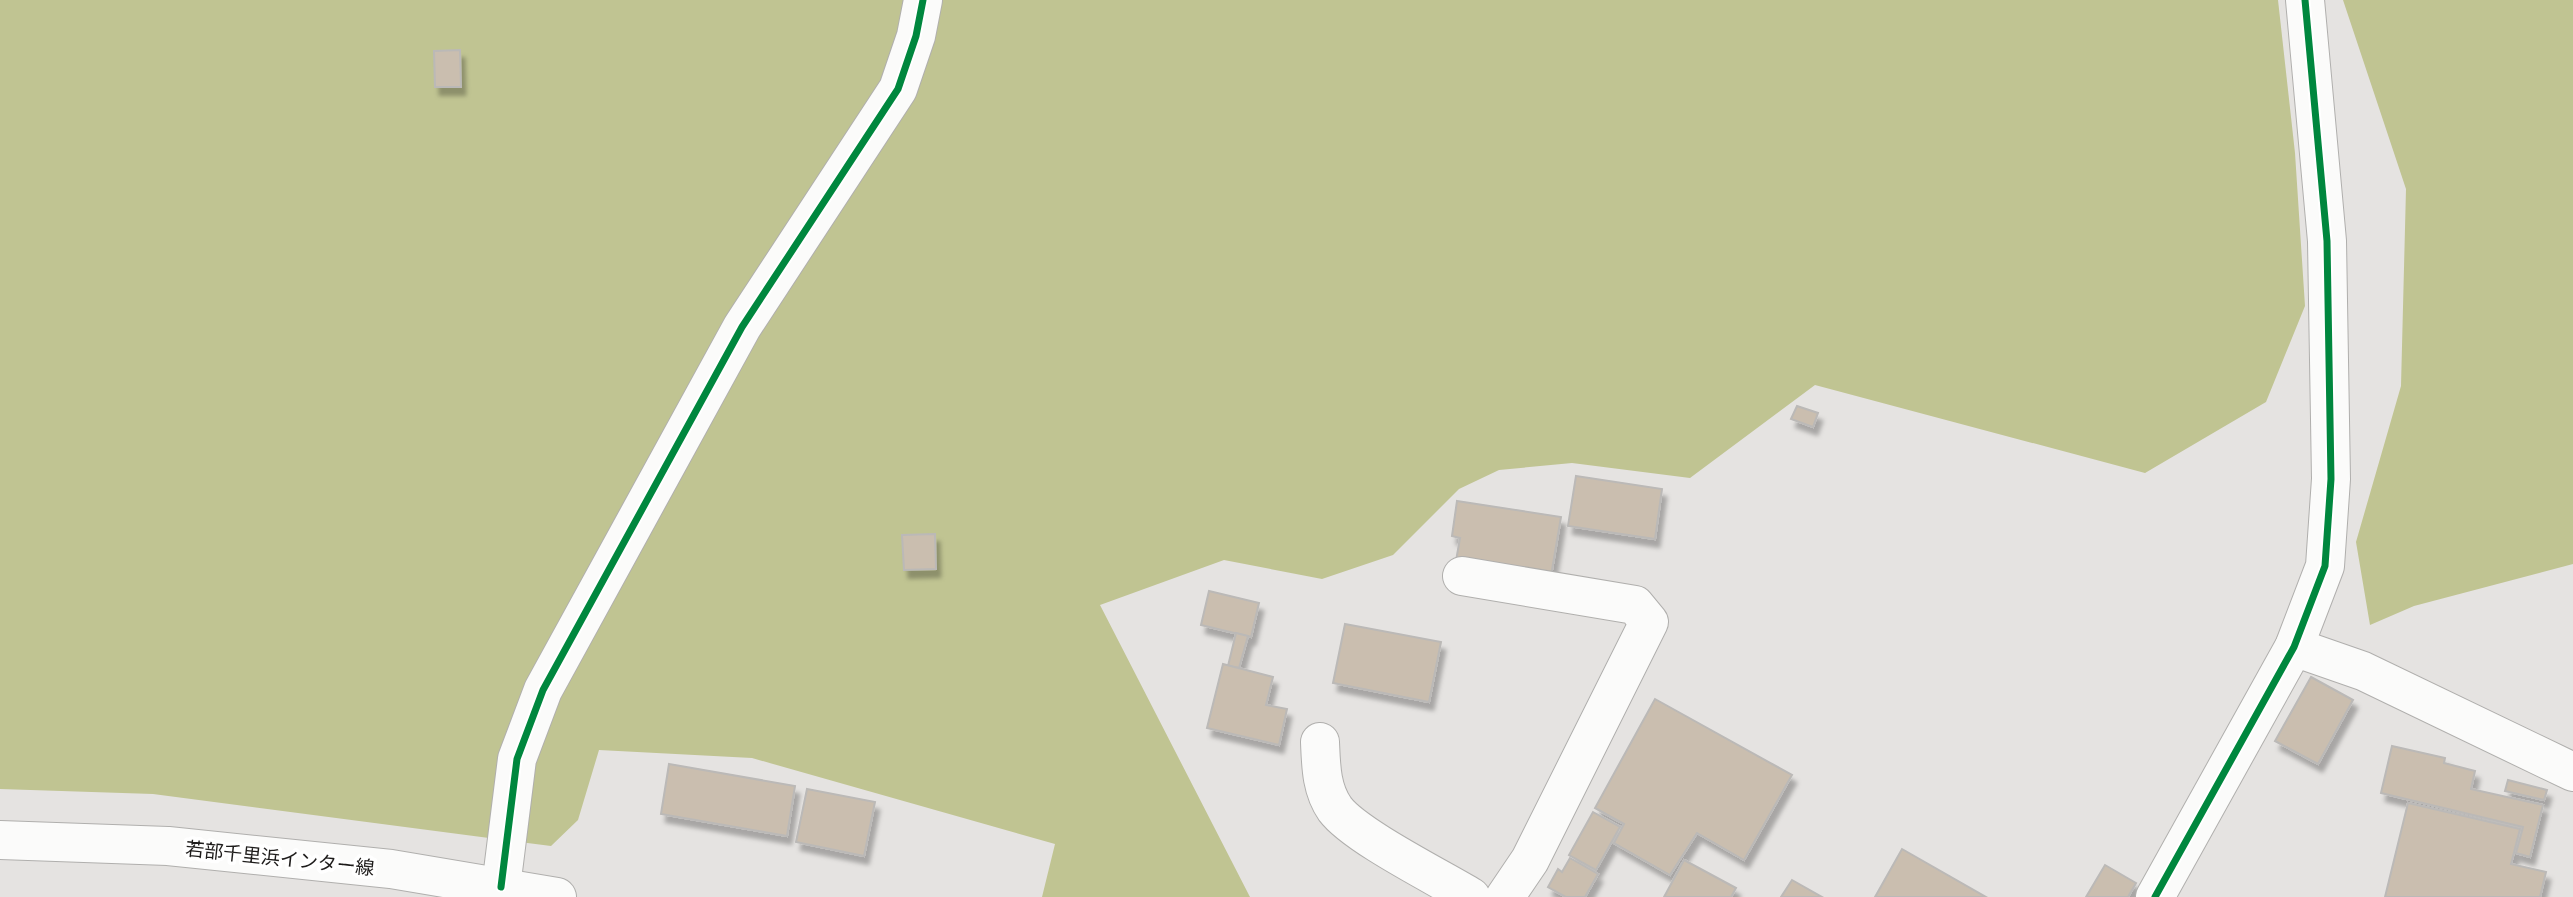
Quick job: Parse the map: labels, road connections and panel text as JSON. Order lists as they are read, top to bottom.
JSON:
{
  "streets": {
    "street": ["若部千里浜インター線"]
  }
}
